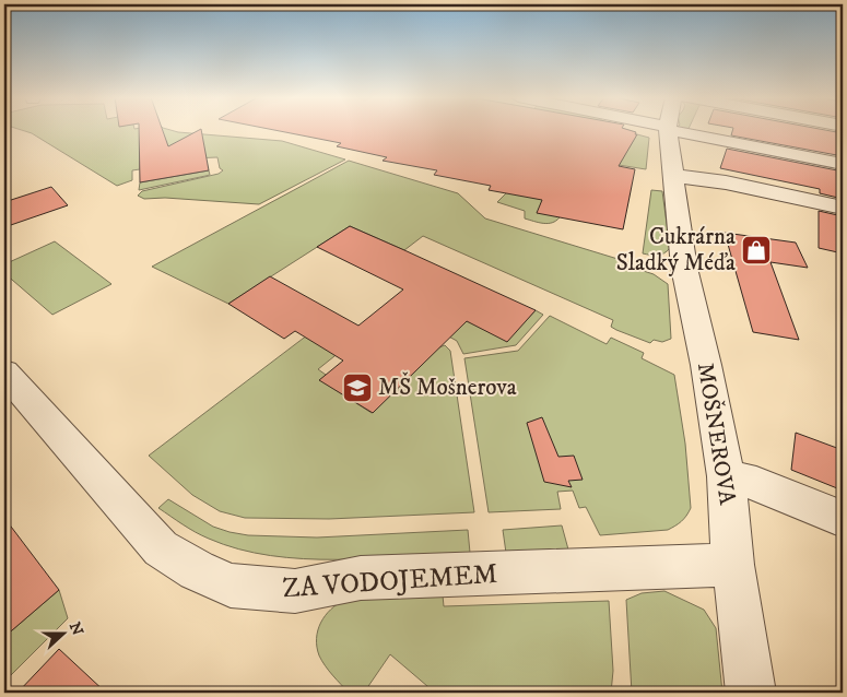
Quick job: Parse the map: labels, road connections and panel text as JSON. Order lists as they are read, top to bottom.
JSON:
{
  "streets": {
    "street": ["MOŠNEROVA", "ZA VODOJEMEM"]
  },
  "crossings": [
    ["MOŠNEROVA", "ZA VODOJEMEM"]
  ],
  "places": {
    "shop": ["Cukrárna Sladký Méďa"],
    "school or university": ["MŠ Mošnerova"]
  },
  "north": "right"
}
